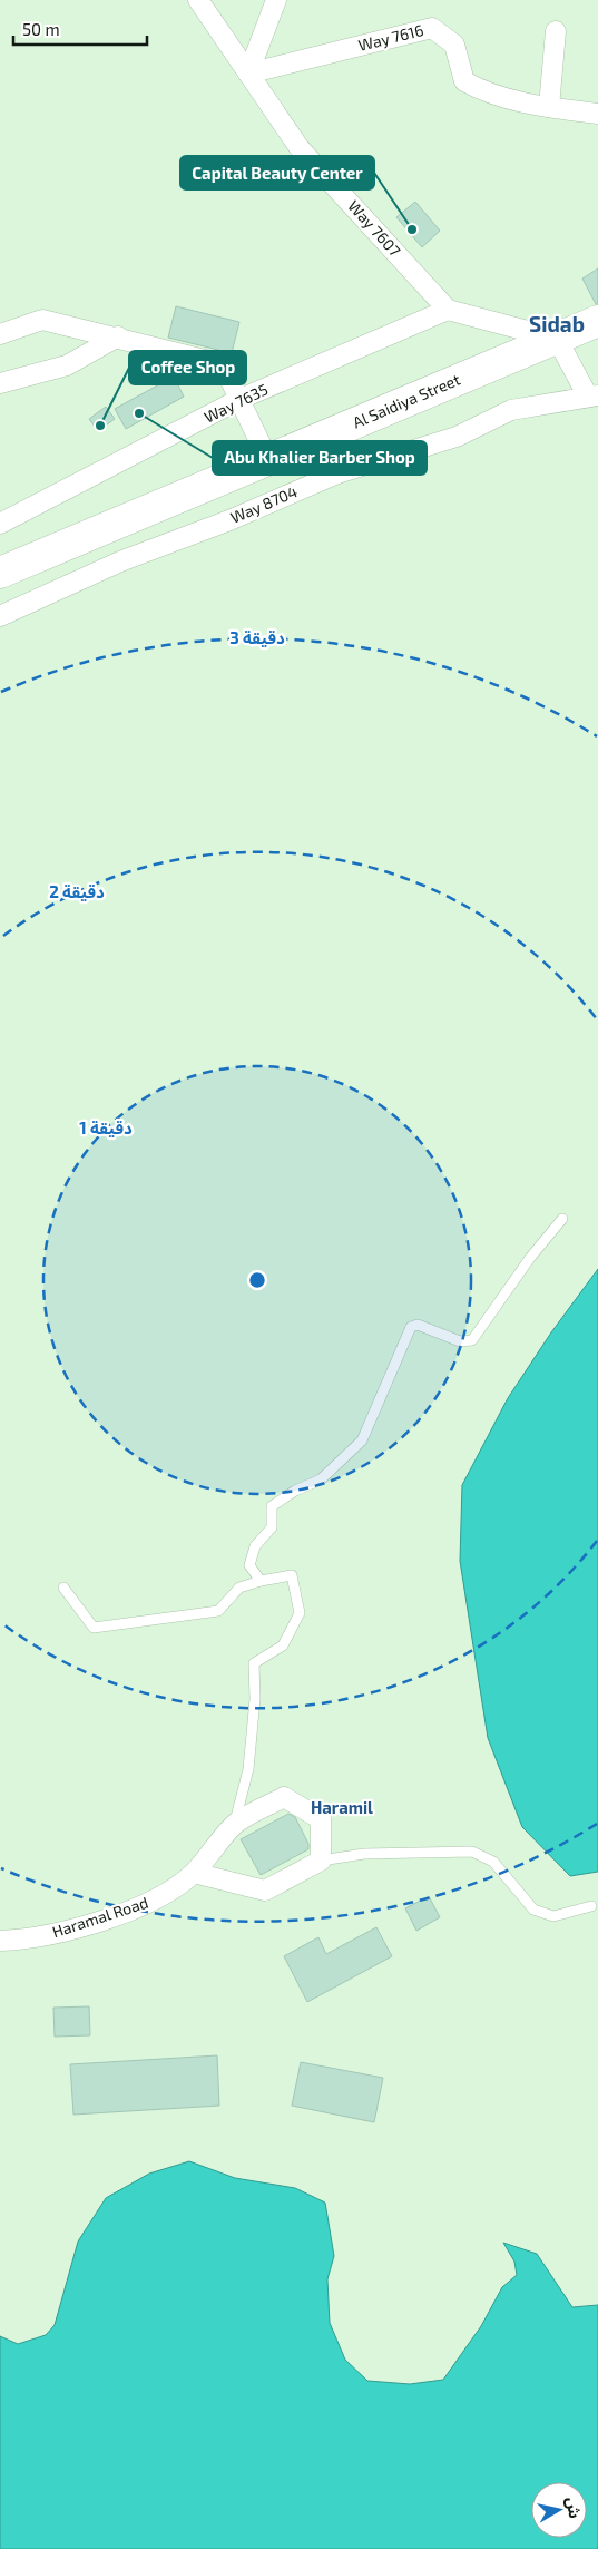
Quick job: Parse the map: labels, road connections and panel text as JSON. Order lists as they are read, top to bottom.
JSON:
{
  "streets": {
    "main road": ["Al Saidiya Street"],
    "street": [
      "Way 7616",
      "Way 7607",
      "Way 7635",
      "Way 8704",
      "Haramal Road"
    ]
  },
  "crossings": [
    ["Way 7616", "Way 7607"],
    ["Way 7607", "Way 7635"]
  ],
  "districts": ["Sidab", "Haramil"],
  "places": ["Capital Beauty Center", "Abu Khalier Barber Shop", "Coffee Shop"],
  "scale_bar": "50 m",
  "north": "right",
  "rings": ["3 دقيقة", "2 دقيقة", "1 دقيقة"]
}
